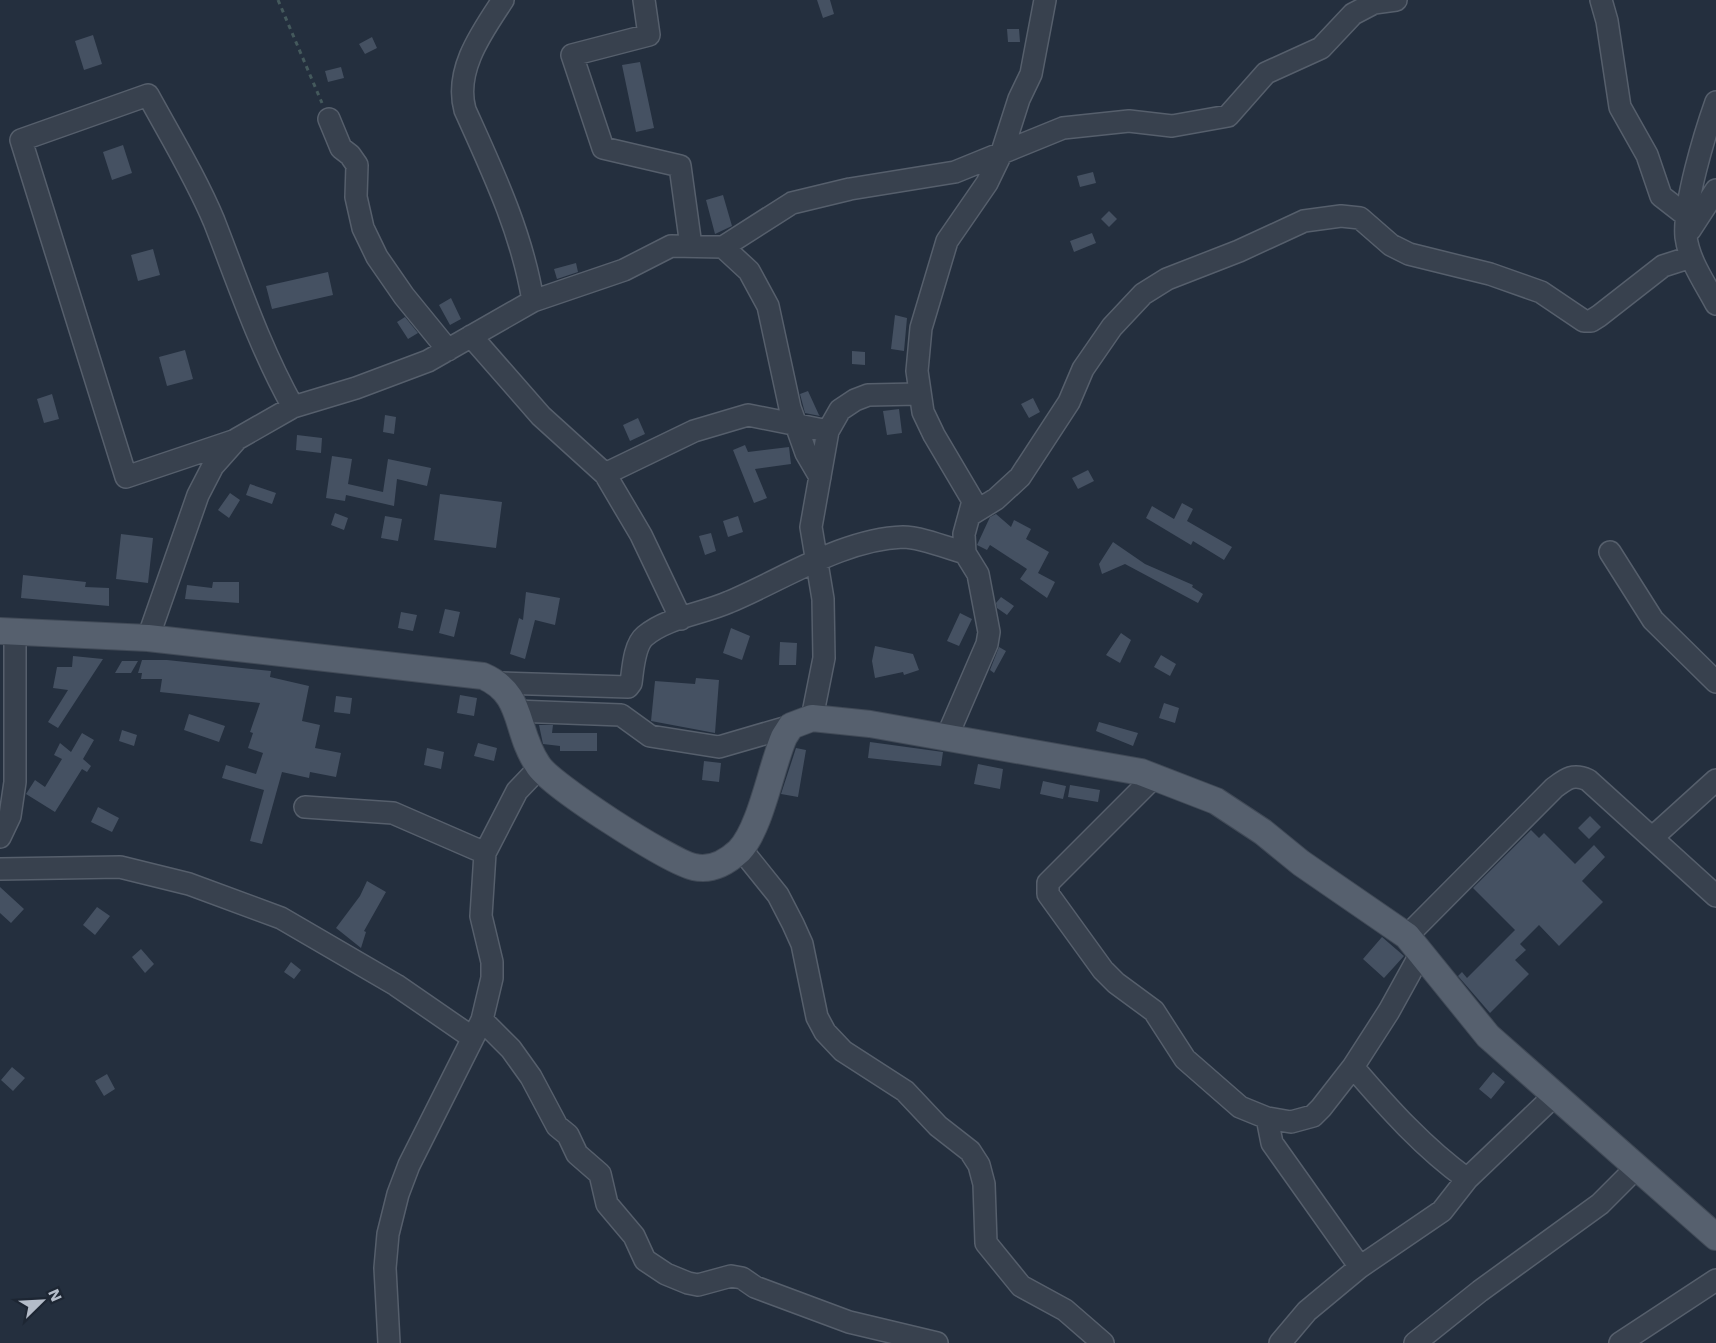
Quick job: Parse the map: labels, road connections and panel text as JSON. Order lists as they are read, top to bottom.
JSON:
{
  "north": "top right"
}
